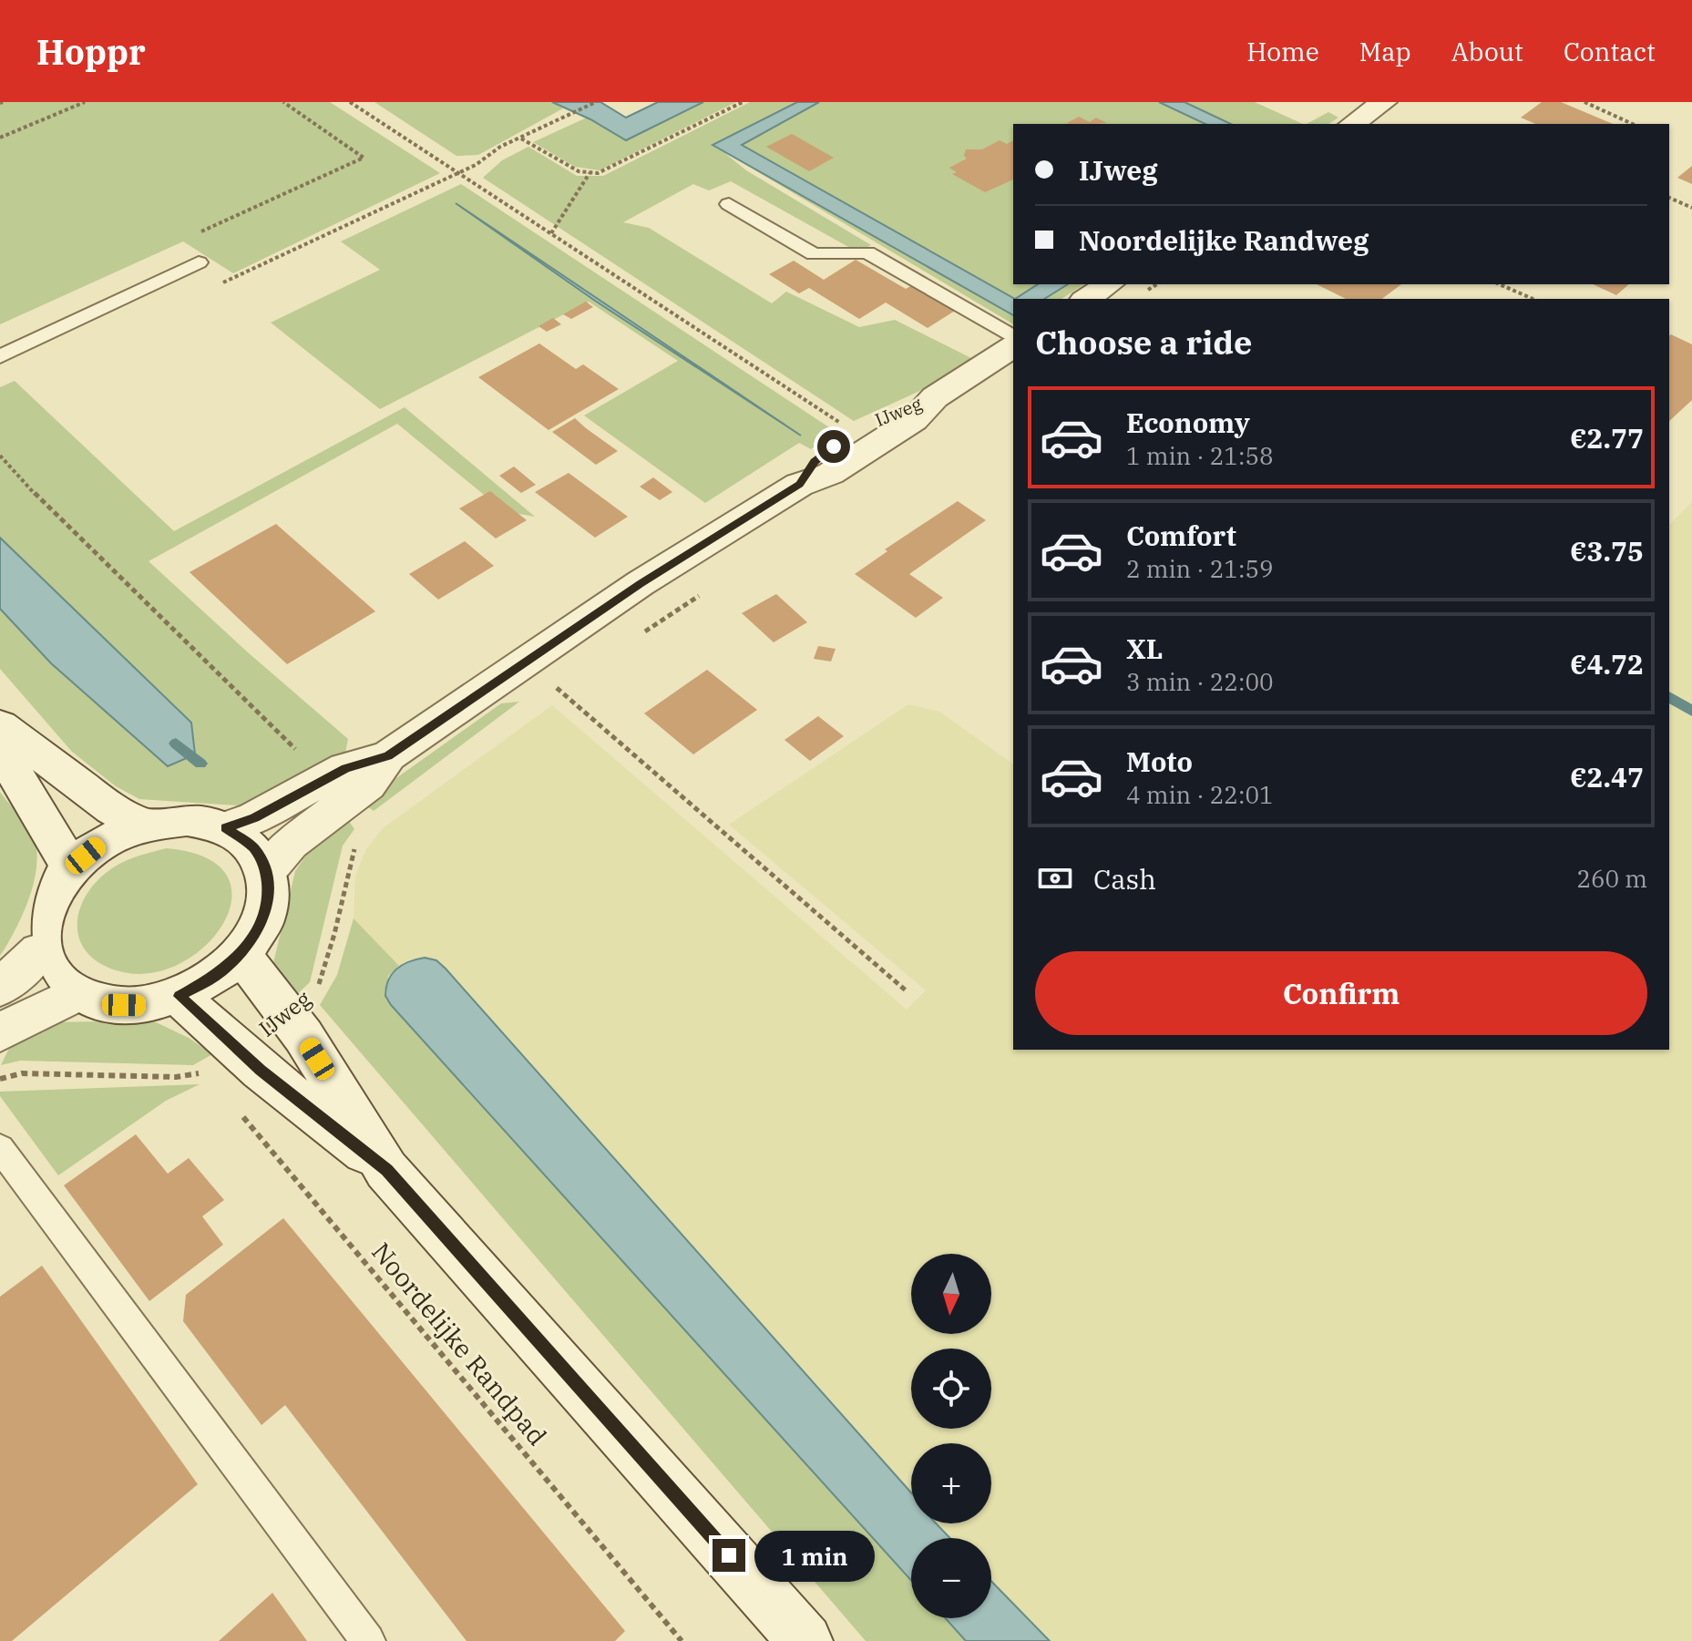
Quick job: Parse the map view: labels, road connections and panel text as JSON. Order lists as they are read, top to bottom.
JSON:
{
  "streets": {
    "main road": ["IJweg"],
    "path": ["Noordelijke Randpad"]
  },
  "north": "bottom",
  "page": {
    "header": "Hoppr",
    "nav": [
      "Home",
      "Map",
      "About",
      "Contact"
    ],
    "banner": ["IJweg", "Noordelijke Randweg"],
    "heading": "Choose a ride",
    "list": [
      {
        "name": "Economy",
        "note": "1 min · 21:58",
        "value": "€2.77"
      },
      {
        "name": "Comfort",
        "note": "2 min · 21:59",
        "value": "€3.75"
      },
      {
        "name": "XL",
        "note": "3 min · 22:00",
        "value": "€4.72"
      },
      {
        "name": "Moto",
        "note": "4 min · 22:01",
        "value": "€2.47"
      }
    ],
    "pay": ["Cash", "260 m"],
    "buttons": "Confirm",
    "map_buttons": ["+", "−"],
    "bubble": "1 min"
  }
}
